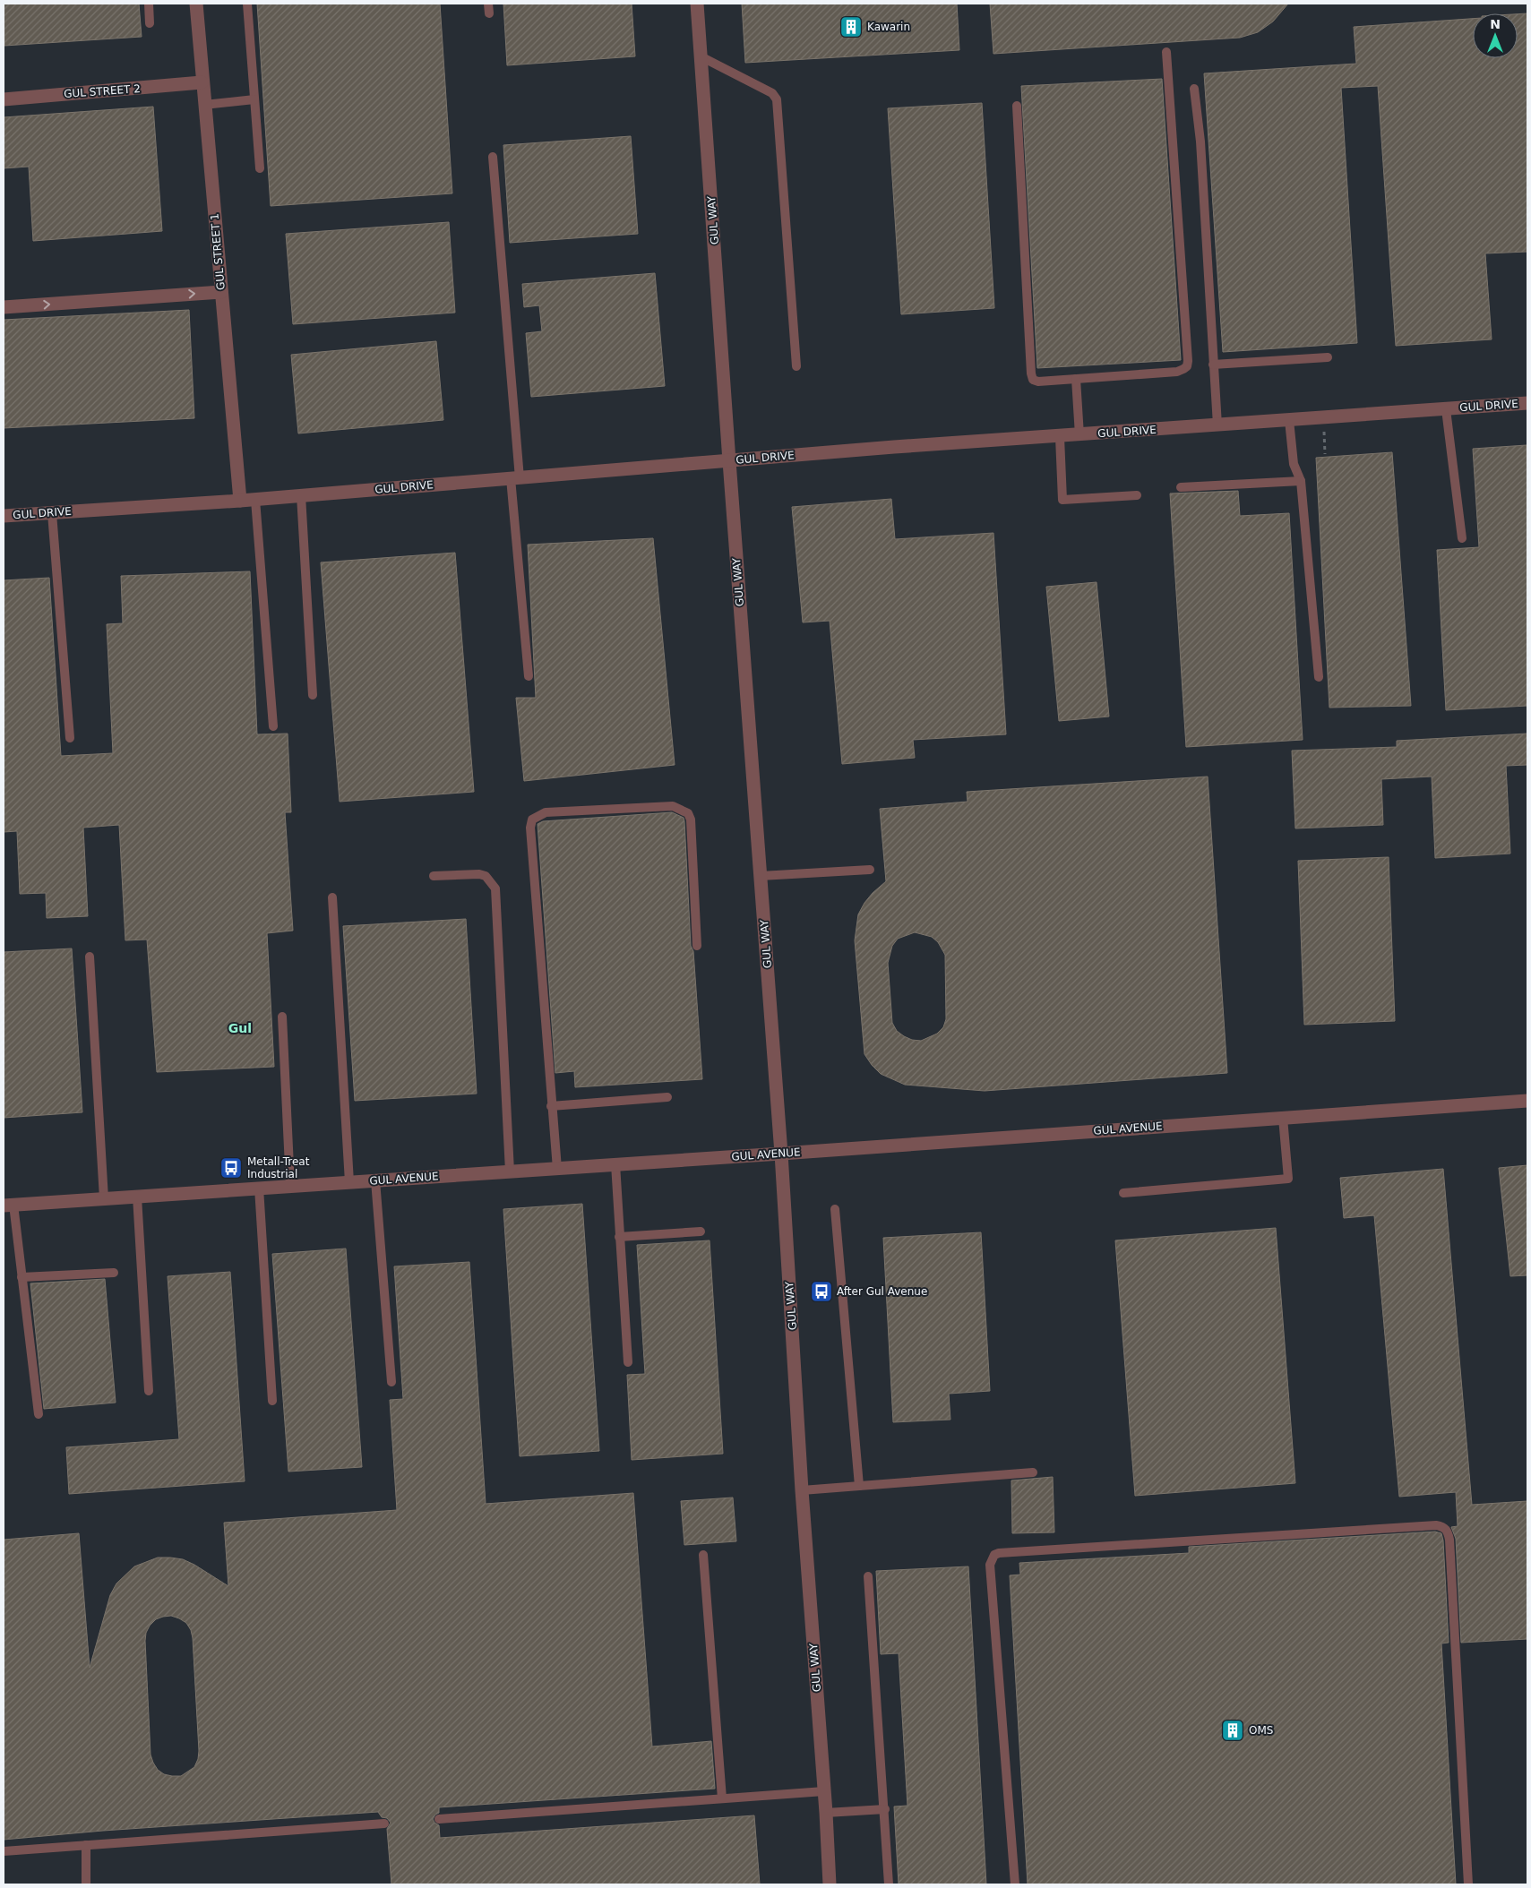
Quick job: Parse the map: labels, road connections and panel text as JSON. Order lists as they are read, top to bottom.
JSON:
{
  "streets": {
    "street": [
      "GUL STREET 2",
      "GUL WAY",
      "GUL STREET 1",
      "GUL DRIVE",
      "GUL AVENUE"
    ]
  },
  "crossings": [
    ["GUL STREET 2", "GUL STREET 1"],
    ["GUL WAY", "GUL DRIVE"],
    ["GUL WAY", "GUL AVENUE"],
    ["GUL STREET 1", "GUL DRIVE"]
  ],
  "districts": ["Gul"],
  "places": {
    "building": ["Kawarin", "OMS"],
    "bus stop": ["Metall-Treat Industrial", "After Gul Avenue"]
  },
  "north": "top"
}
